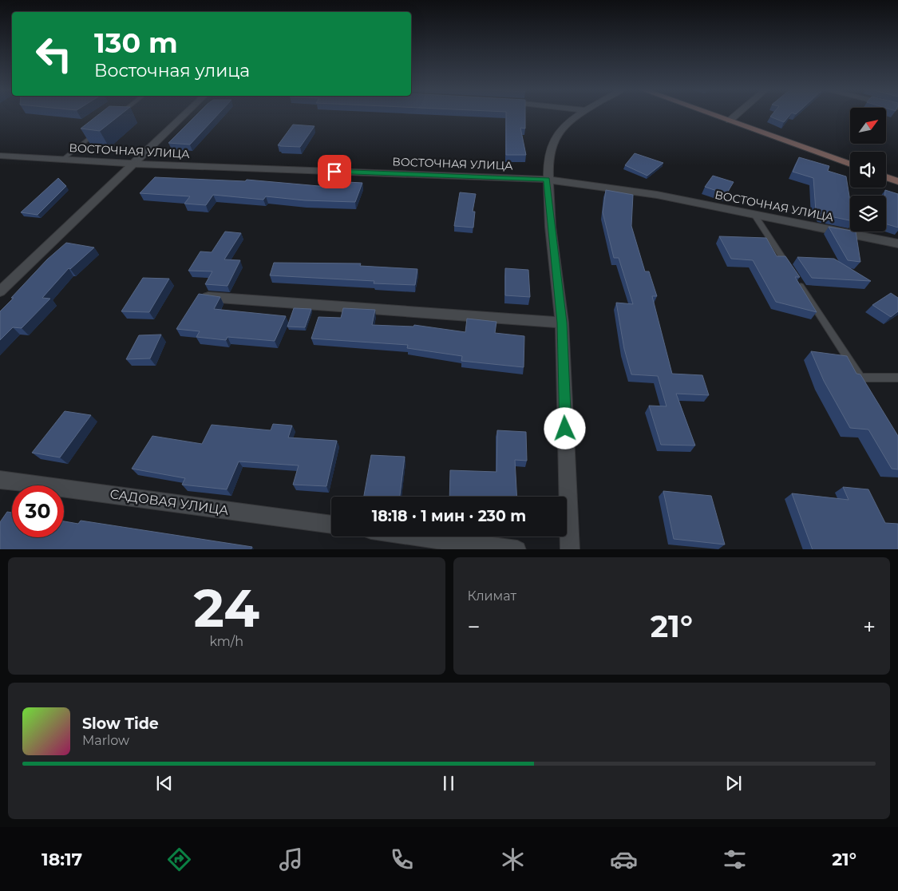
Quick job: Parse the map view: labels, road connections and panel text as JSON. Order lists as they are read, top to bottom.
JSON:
{
  "streets": {
    "street": ["ВОСТОЧНАЯ УЛИЦА", "САДОВАЯ УЛИЦА"]
  },
  "north": "top right",
  "page": {
    "turn": ["130 m", "Восточная улица"],
    "limit": "30",
    "trip": "18:18 · 1 мин · 230 m",
    "tile": [
      ["24", "km/h"],
      "Климат"
    ],
    "heat": ["−", "21°", "+"],
    "song": ["Slow Tide", "Marlow"],
    "tabs": ["18:17", "21°"]
  }
}
